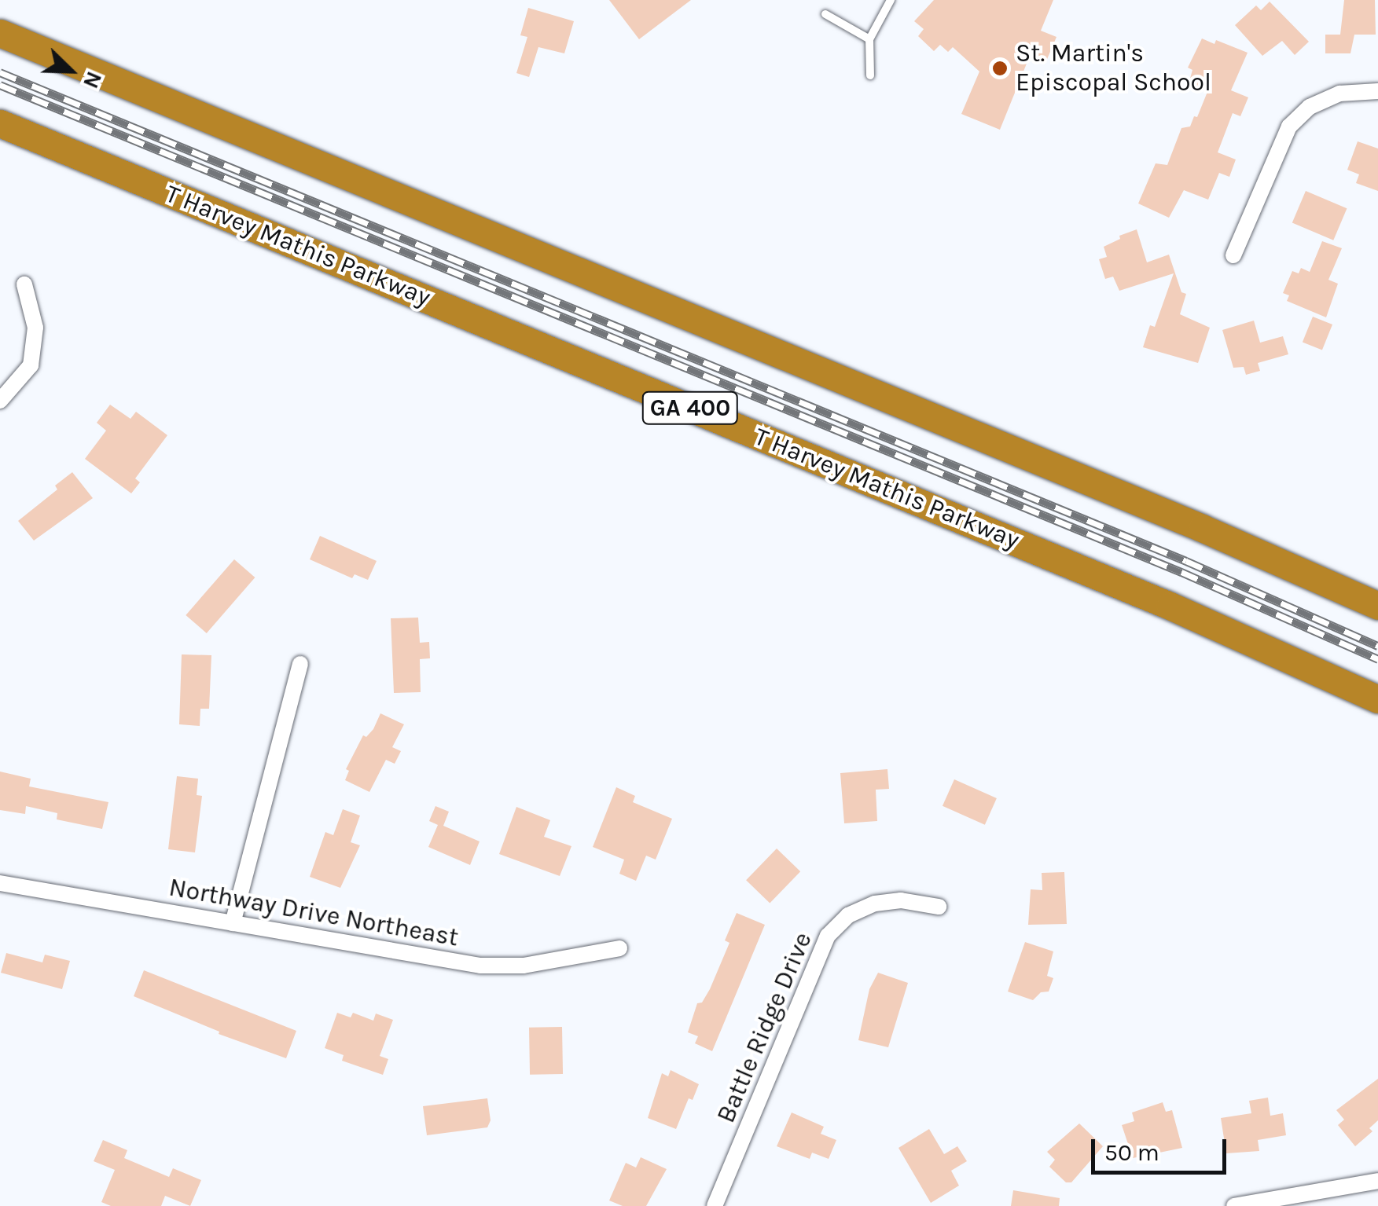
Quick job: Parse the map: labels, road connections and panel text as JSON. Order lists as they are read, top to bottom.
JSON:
{
  "streets": {
    "highway": ["T Harvey Mathis Parkway", "GA 400"],
    "street": ["Northway Drive Northeast", "Battle Ridge Drive"]
  },
  "places": ["St. Martin's Episcopal School"],
  "scale_bar": "50 m",
  "north": "bottom right"
}
